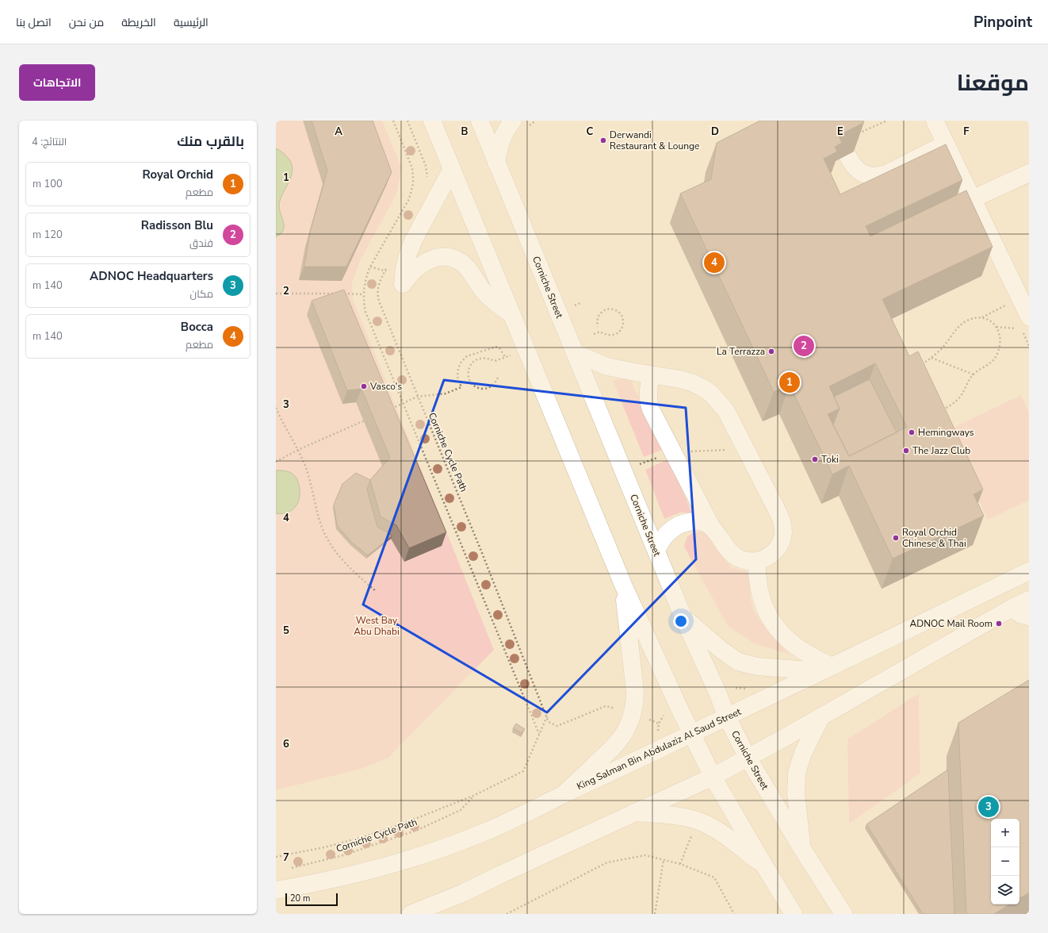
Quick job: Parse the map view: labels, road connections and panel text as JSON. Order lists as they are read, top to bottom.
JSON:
{
  "streets": {
    "main road": ["Corniche Street", "King Salman Bin Abdulaziz Al Saud Street"],
    "path": ["Corniche Cycle Path"]
  },
  "crossings": [
    ["Corniche Street", "King Salman Bin Abdulaziz Al Saud Street"]
  ],
  "parks": ["West Bay Abu Dhabi"],
  "places": [
    "Derwandi Restaurant & Lounge",
    "La Terrazza",
    "Vasco's",
    "Hemingways",
    "The Jazz Club",
    "Toki",
    "Royal Orchid Chinese & Thai",
    "ADNOC Mail Room"
  ],
  "scale_bar": "20 m",
  "page": {
    "header": "Pinpoint",
    "nav": [
      "الرئيسية",
      "الخريطة",
      "من نحن",
      "اتصل بنا"
    ],
    "title": "موقعنا",
    "buttons": "الاتجاهات",
    "heading": ["بالقرب منك", "النتائج: 4"],
    "list": [
      {
        "mark": "1",
        "name": "Royal Orchid",
        "note": "مطعم",
        "value": "100 m"
      },
      {
        "mark": "2",
        "name": "Radisson Blu",
        "note": "فندق",
        "value": "120 m"
      },
      {
        "mark": "3",
        "name": "ADNOC Headquarters",
        "note": "مكان",
        "value": "140 m"
      },
      {
        "mark": "4",
        "name": "Bocca",
        "note": "مطعم",
        "value": "140 m"
      }
    ],
    "pins": [
      "4",
      "2",
      "1",
      "3"
    ],
    "map_buttons": ["+", "−"],
    "scale": "20 m"
  },
  "grid": {
    "columns": [
      "A",
      "B",
      "C",
      "D",
      "E",
      "F"
    ],
    "rows": [
      "1",
      "2",
      "3",
      "4",
      "5",
      "6",
      "7"
    ]
  }
}
